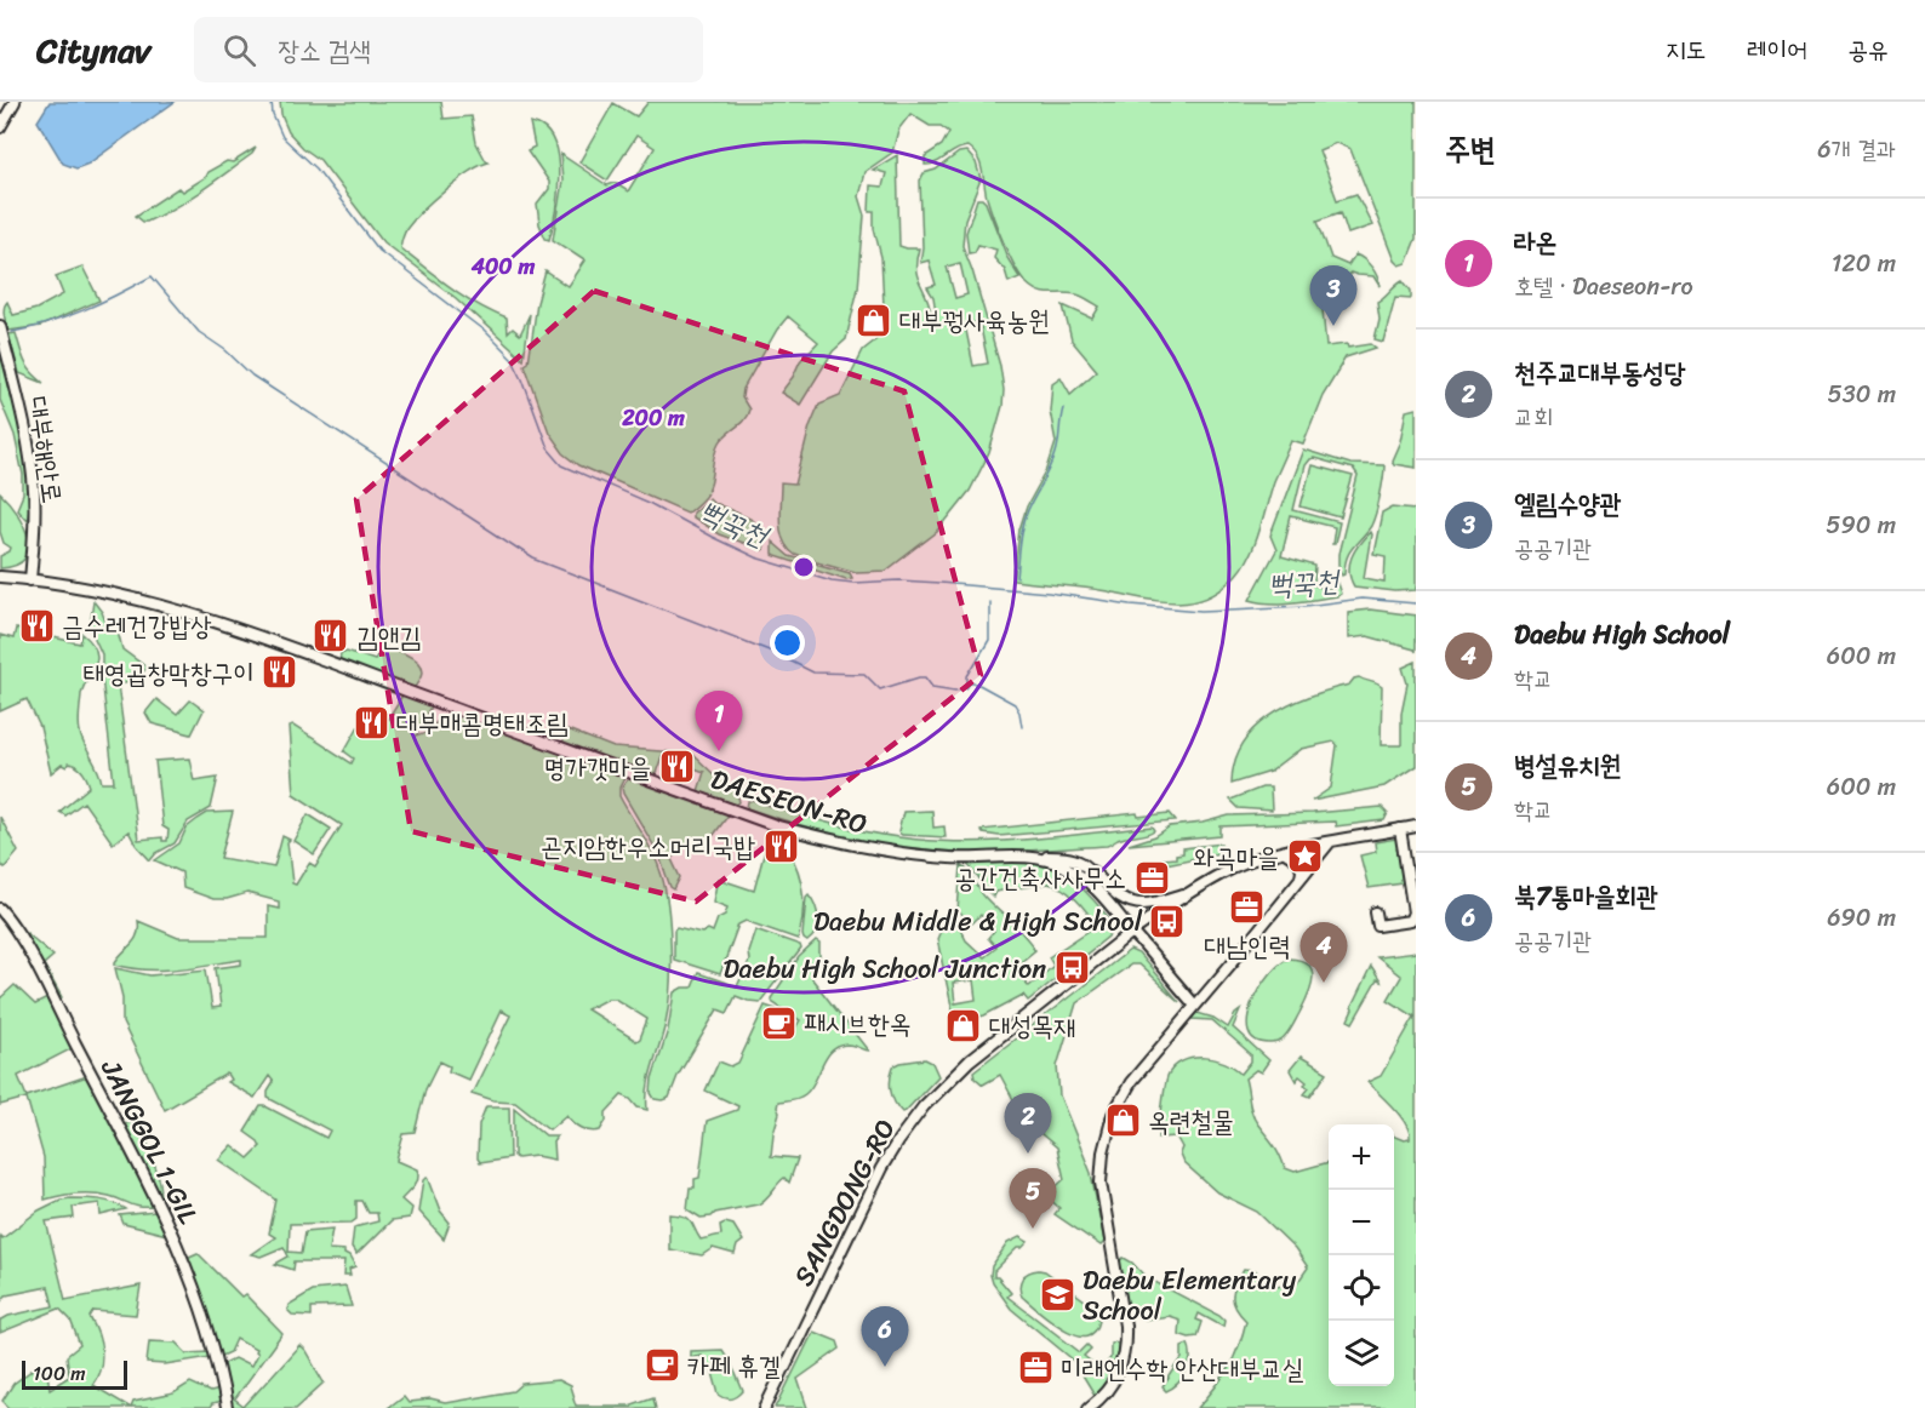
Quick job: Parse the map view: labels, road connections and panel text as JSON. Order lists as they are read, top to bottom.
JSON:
{
  "streets": {
    "street": [
      "대부해안로",
      "DAESEON-RO",
      "JANGGOL 1-GIL",
      "SANGDONG-RO"
    ]
  },
  "crossings": [
    ["대부해안로", "DAESEON-RO"],
    ["DAESEON-RO", "SANGDONG-RO"]
  ],
  "water": ["뻑꾹천"],
  "places": {
    "shop": ["대부꿩사육농원", "대성목재", "옥련철물"],
    "restaurant": [
      "금수레건강밥상",
      "김앤김",
      "태영곱창막창구이",
      "대부매콤명태조림",
      "명가갯마을",
      "곤지암한우소머리국밥"
    ],
    "place": ["와곡마을"],
    "office": ["공간건축사사무소", "대남인력", "미래엔수학 안산대부교실"],
    "bus stop": ["Daebu Middle & High School", "Daebu High School Junction"],
    "cafe": ["패시브한옥", "카페 휴겔"],
    "school or university": ["Daebu Elementary School"]
  },
  "scale_bar": "100 m",
  "page": {
    "header": "Citynav",
    "search": "장소 검색",
    "nav": ["지도", "레이어", "공유"],
    "heading": ["주변", "6개 결과"],
    "list": [
      {
        "mark": "1",
        "name": "라온",
        "note": "호텔 · Daeseon-ro",
        "value": "120 m"
      },
      {
        "mark": "2",
        "name": "천주교대부동성당",
        "note": "교회",
        "value": "530 m"
      },
      {
        "mark": "3",
        "name": "엘림수양관",
        "note": "공공기관",
        "value": "590 m"
      },
      {
        "mark": "4",
        "name": "Daebu High School",
        "note": "학교",
        "value": "600 m"
      },
      {
        "mark": "5",
        "name": "병설유치원",
        "note": "학교",
        "value": "600 m"
      },
      {
        "mark": "6",
        "name": "북7통마을회관",
        "note": "공공기관",
        "value": "690 m"
      }
    ],
    "pins": [
      "3",
      "1",
      "4",
      "2",
      "5",
      "6"
    ],
    "map_buttons": ["+", "−"],
    "scale": "100 m"
  },
  "rings": ["400 m", "200 m"]
}
